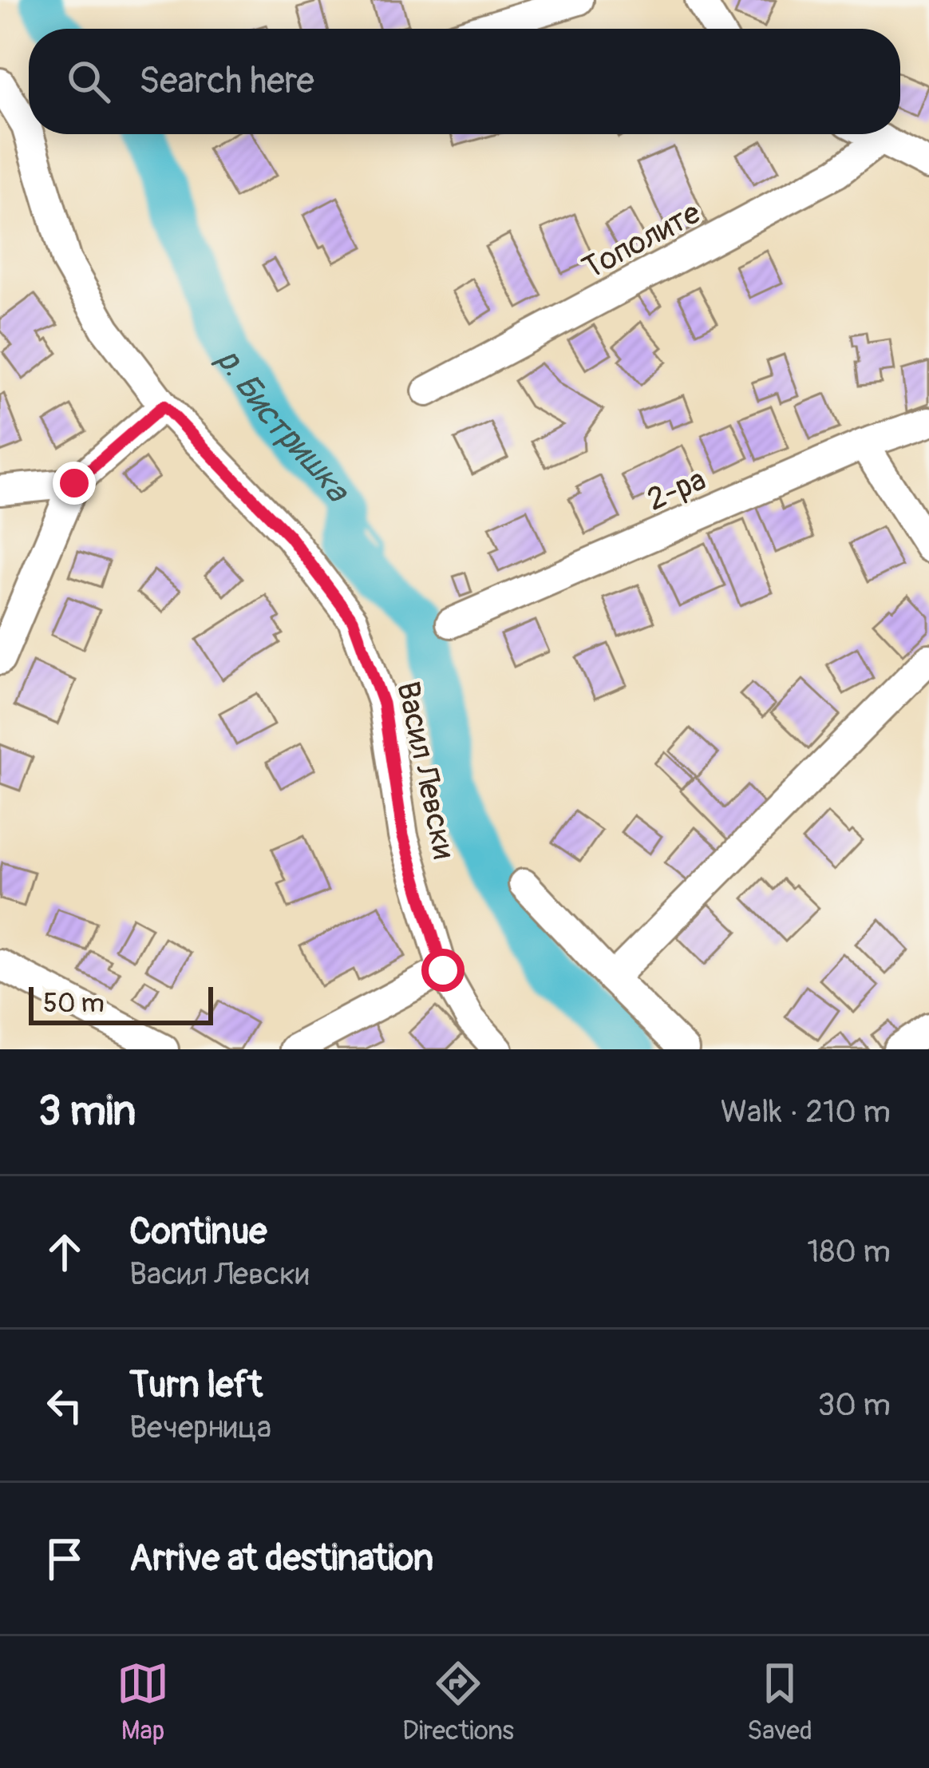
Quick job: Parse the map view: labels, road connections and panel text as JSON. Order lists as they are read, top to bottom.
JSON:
{
  "streets": {
    "street": ["Тополите", "2-ра", "Васил Левски"]
  },
  "water": ["р. Бистришка"],
  "scale_bar": "50 m",
  "page": {
    "search": "Search here",
    "scale": "50 m",
    "heading": ["3 min", "Walk · 210 m"],
    "list": [
      ["Continue", "Васил Левски", "180 m"],
      ["Turn left", "Вечерница", "30 m"],
      "Arrive at destination"
    ],
    "nav": ["Map", "Directions", "Saved"]
  }
}
